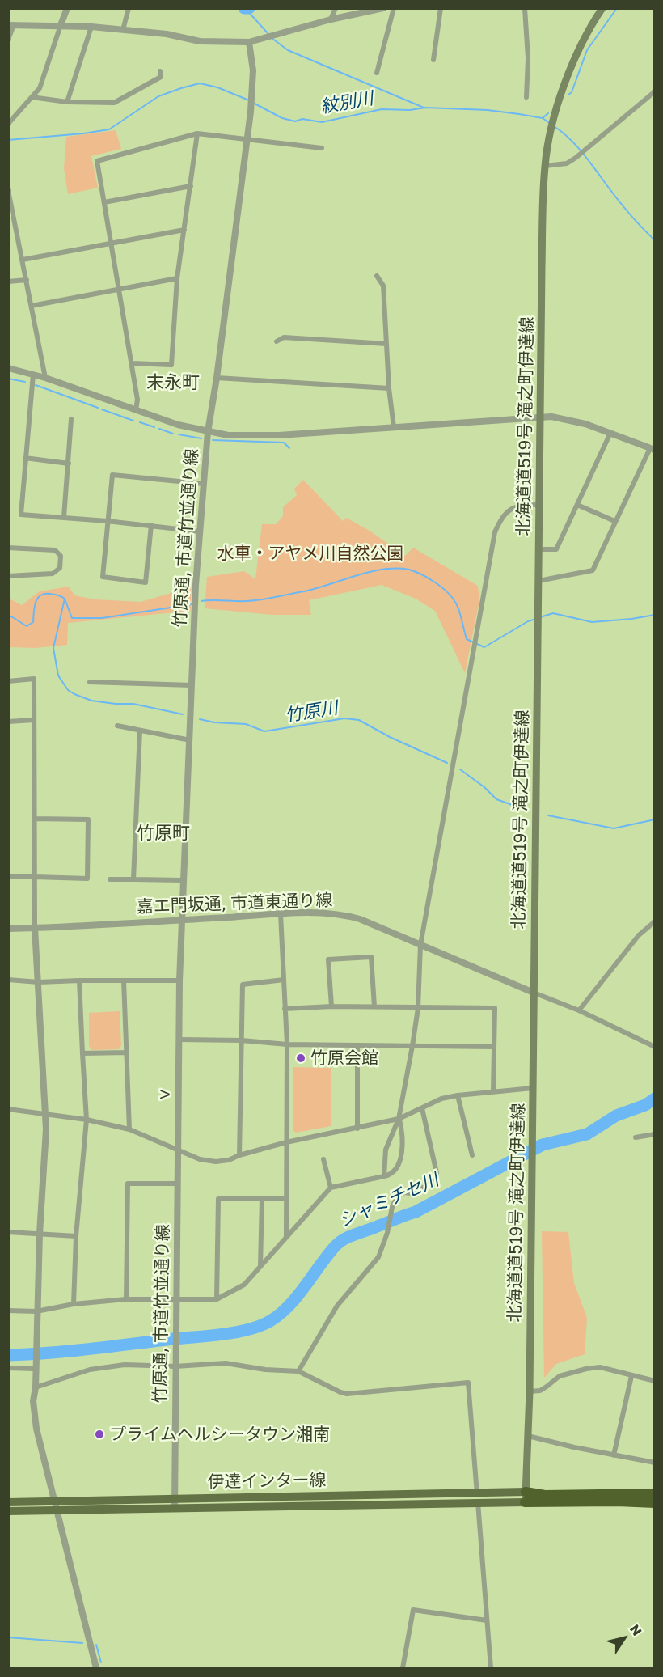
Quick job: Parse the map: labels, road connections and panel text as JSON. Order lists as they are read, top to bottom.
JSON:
{
  "streets": {
    "main road": ["北海道道519号 滝之町伊達線", "伊達インター線"],
    "street": ["竹原通, 市道竹並通り線", "嘉エ門坂通, 市道東通り線", "ｖ"]
  },
  "crossings": [
    ["北海道道519号 滝之町伊達線", "嘉エ門坂通, 市道東通り線"],
    ["北海道道519号 滝之町伊達線", "伊達インター線"],
    ["竹原通, 市道竹並通り線", "嘉エ門坂通, 市道東通り線"],
    ["竹原通, 市道竹並通り線", "ｖ"],
    ["竹原通, 市道竹並通り線", "伊達インター線"]
  ],
  "districts": ["末永町", "竹原町"],
  "water": ["紋別川", "竹原川", "シャミチセ川"],
  "parks": ["水車・アヤメ川自然公園"],
  "places": ["竹原会館", "プライムヘルシータウン湘南"],
  "north": "top right"
}
